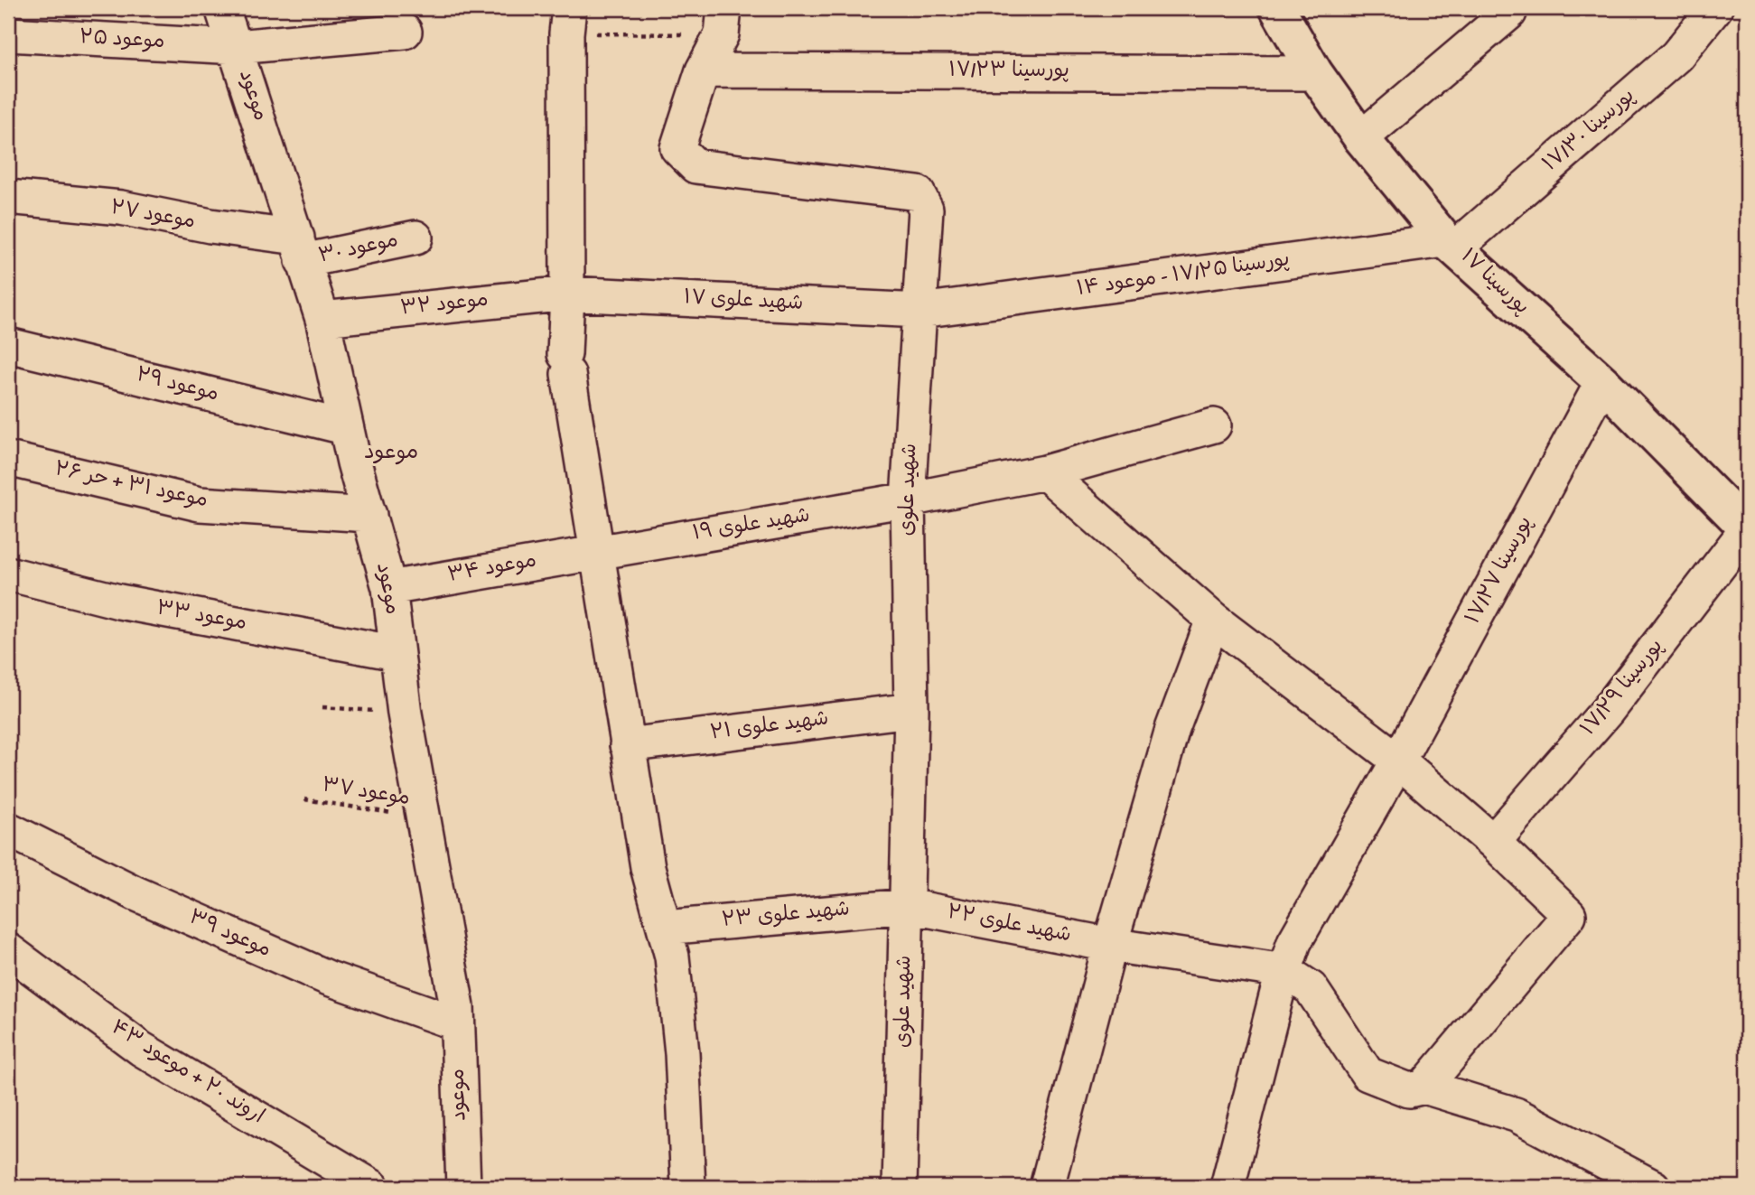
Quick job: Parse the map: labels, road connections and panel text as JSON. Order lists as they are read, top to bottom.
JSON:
{
  "streets": {
    "street": [
      "موعود ۲۵",
      "پورسینا ۱۷/۲۳",
      "موعود",
      "پورسینا ۱۷/۳۰",
      "موعود ۲۷",
      "موعود ۳۰",
      "پورسینا ۱۷/۲۵ - موعود ۱۴",
      "پورسینا ۱۷",
      "شهید علوی ۱۷",
      "موعود ۳۲",
      "موعود ۲۹",
      "موعود ۳۱ + حر ۲۶",
      "شهید علوی",
      "شهید علوی ۱۹",
      "موعود ۳۴",
      "پورسینا ۱۷/۲۷",
      "موعود ۳۳",
      "پورسینا ۱۷/۲۹",
      "شهید علوی ۲۱",
      "شهید علوی ۲۳",
      "شهید علوی ۲۲",
      "موعود ۳۹",
      "اروند ۲۰ + موعود ۴۳"
    ],
    "path": ["موعود ۳۷"]
  },
  "crossings": [
    ["موعود ۲۵", "موعود"],
    ["پورسینا ۱۷/۲۳", "پورسینا ۱۷"],
    ["پورسینا ۱۷/۲۳", "شهید علوی"],
    ["موعود", "موعود ۲۷"],
    ["موعود", "موعود ۳۰"],
    ["موعود", "موعود ۳۲"],
    ["موعود", "موعود ۲۹"],
    ["موعود", "موعود ۳۱ + حر ۲۶"],
    ["موعود", "موعود ۳۴"],
    ["موعود", "موعود ۳۳"],
    ["موعود", "موعود ۳۷"],
    ["موعود", "موعود ۳۹"],
    ["پورسینا ۱۷/۳۰", "پورسینا ۱۷/۲۵ - موعود ۱۴"],
    ["پورسینا ۱۷/۳۰", "پورسینا ۱۷"],
    ["موعود ۲۷", "موعود ۳۰"],
    ["پورسینا ۱۷/۲۵ - موعود ۱۴", "پورسینا ۱۷"],
    ["پورسینا ۱۷/۲۵ - موعود ۱۴", "شهید علوی ۱۷"],
    ["پورسینا ۱۷/۲۵ - موعود ۱۴", "شهید علوی"],
    ["پورسینا ۱۷", "پورسینا ۱۷/۲۷"],
    ["پورسینا ۱۷", "پورسینا ۱۷/۲۹"],
    ["شهید علوی ۱۷", "موعود ۳۲"],
    ["شهید علوی ۱۷", "شهید علوی"],
    ["شهید علوی", "شهید علوی ۱۹"],
    ["شهید علوی", "شهید علوی ۲۱"],
    ["شهید علوی", "شهید علوی ۲۳"],
    ["شهید علوی", "شهید علوی ۲۲"],
    ["شهید علوی ۱۹", "موعود ۳۴"],
    ["پورسینا ۱۷/۲۷", "شهید علوی ۲۲"],
    ["شهید علوی ۲۳", "شهید علوی ۲۲"]
  ],
  "districts": ["موعود"]
}
